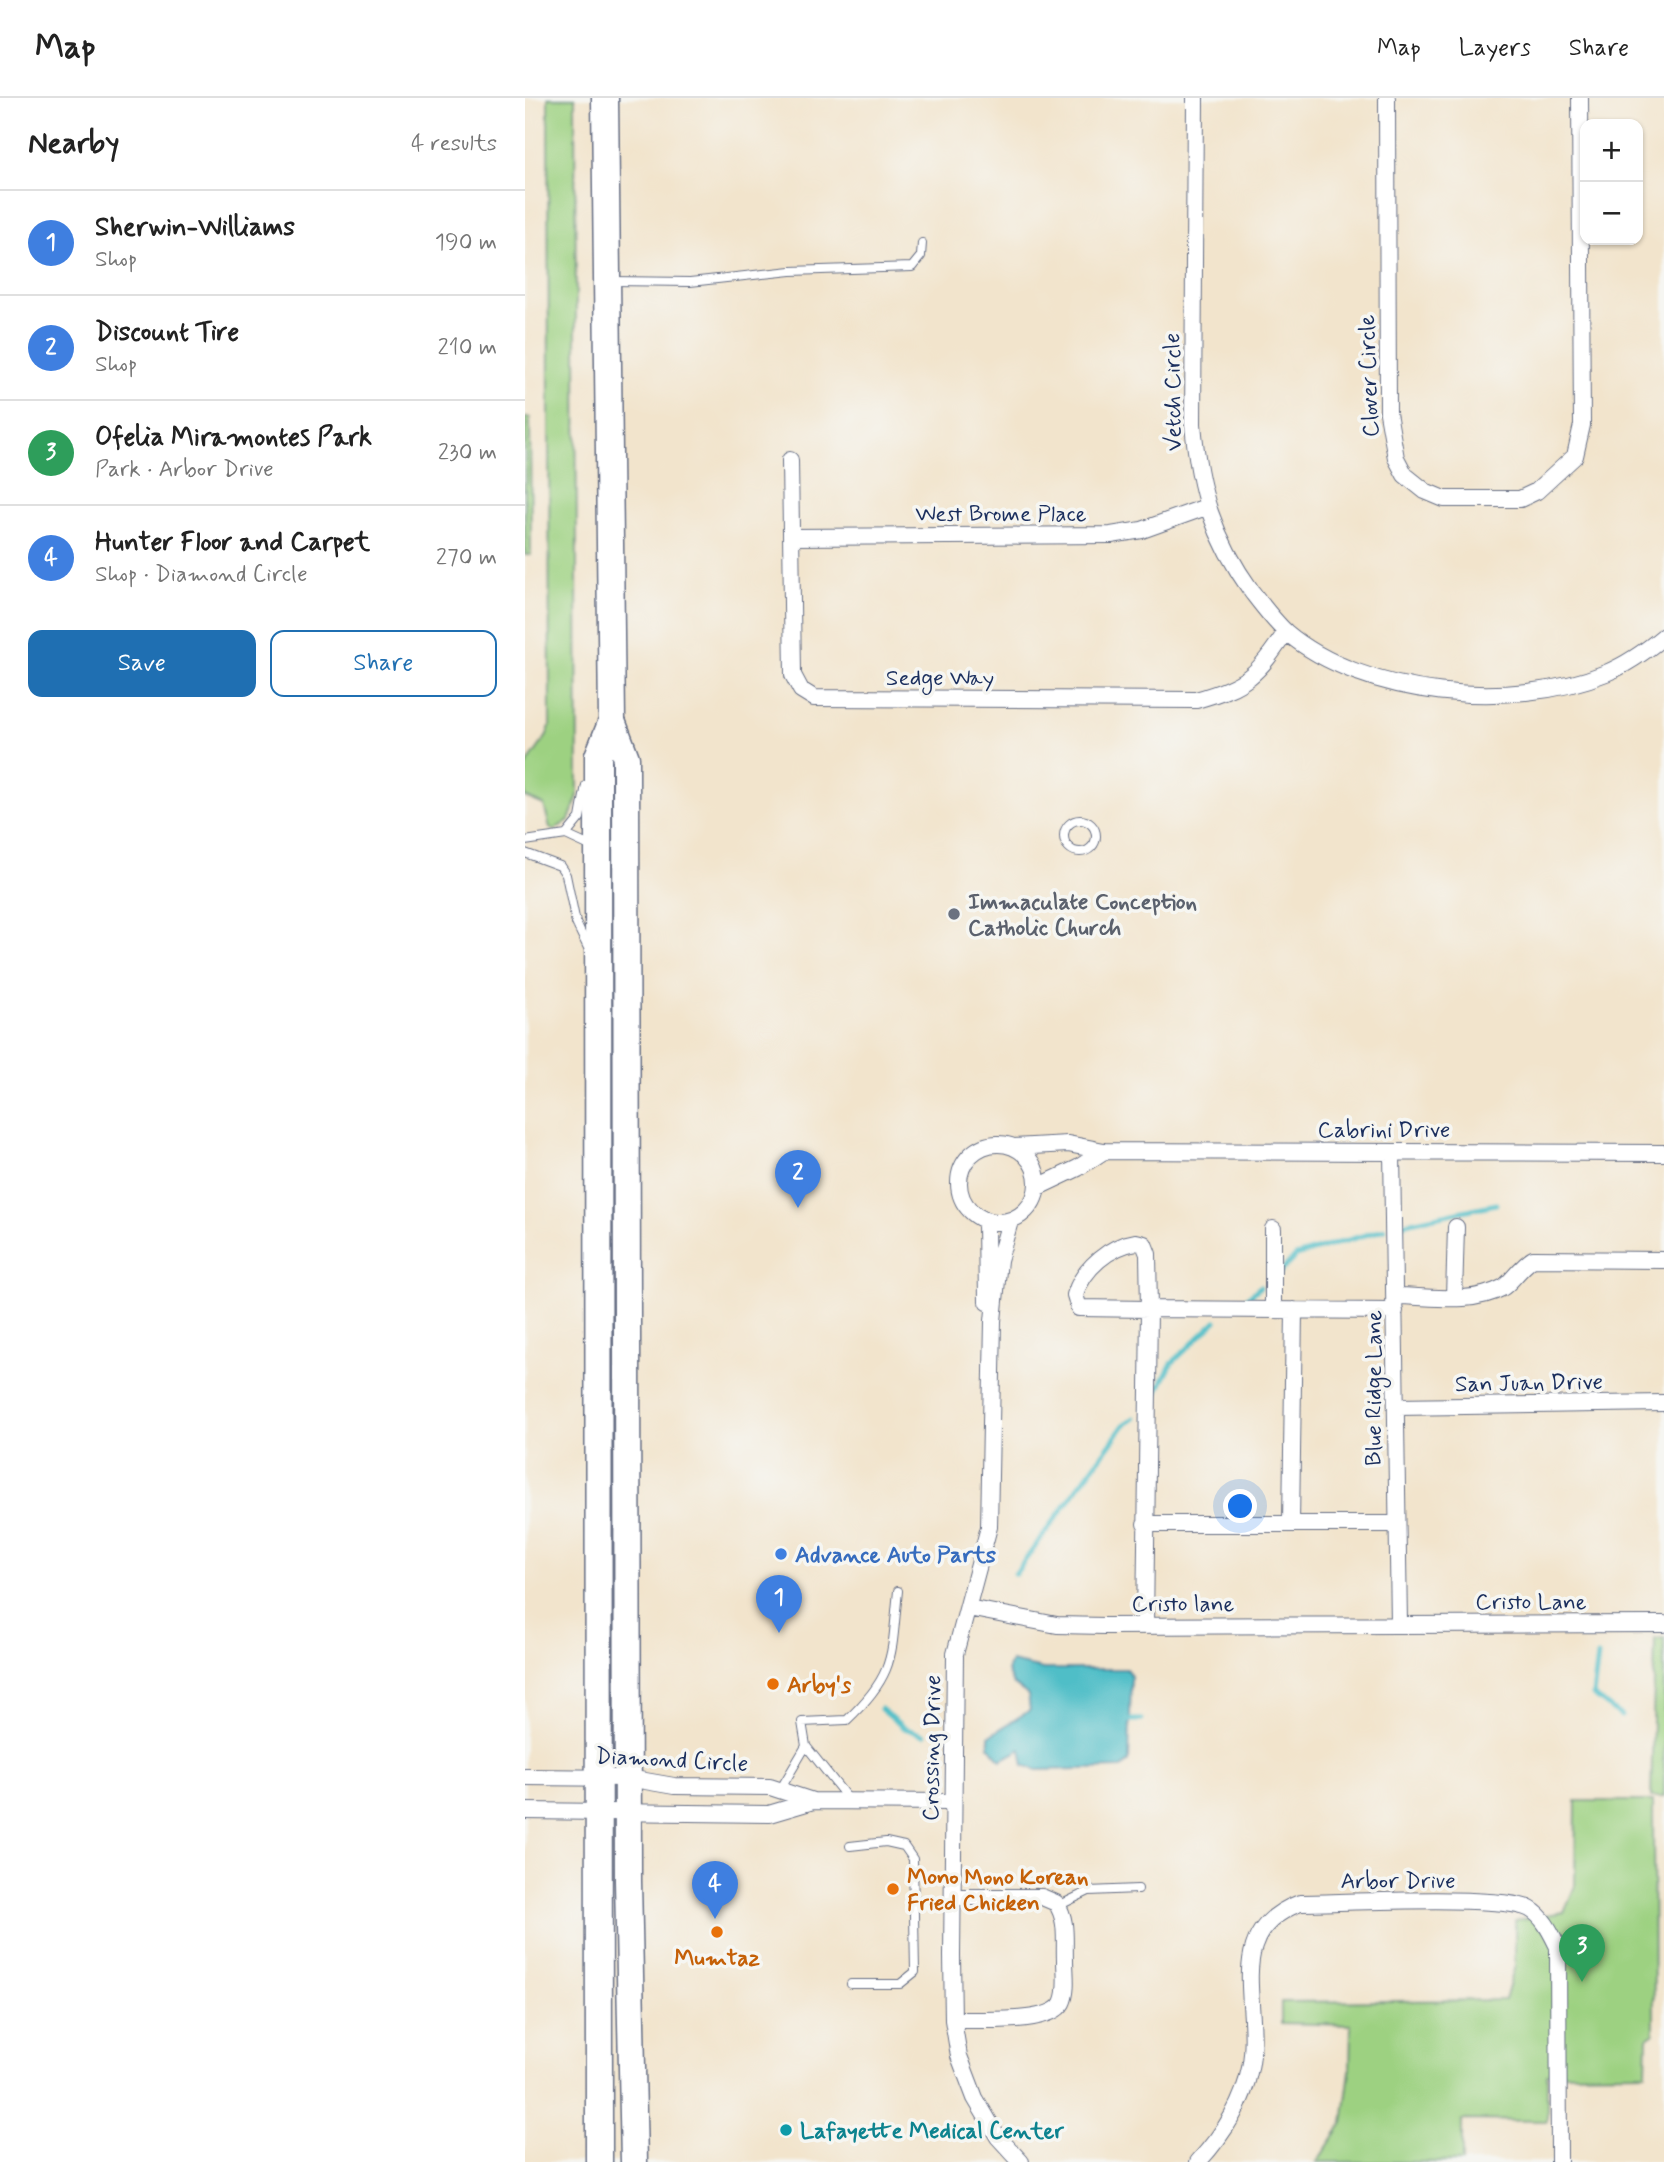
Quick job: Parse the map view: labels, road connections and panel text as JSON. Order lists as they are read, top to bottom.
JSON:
{
  "streets": {
    "street": [
      "Clover Circle",
      "Vetch Circle",
      "West Brome Place",
      "Sedge Way",
      "Cabrini Drive",
      "San Juan Drive",
      "Blue Ridge Lane",
      "Cristo Lane",
      "Cristo lane",
      "Crossing Drive",
      "Diamond Circle",
      "Arbor Drive"
    ]
  },
  "crossings": [
    ["Vetch Circle", "West Brome Place"],
    ["Vetch Circle", "Sedge Way"],
    ["West Brome Place", "Sedge Way"],
    ["Cabrini Drive", "Blue Ridge Lane"],
    ["Cabrini Drive", "Crossing Drive"],
    ["San Juan Drive", "Blue Ridge Lane"],
    ["Blue Ridge Lane", "Cristo Lane"],
    ["Blue Ridge Lane", "Cristo lane"],
    ["Cristo Lane", "Cristo lane"],
    ["Cristo lane", "Crossing Drive"],
    ["Crossing Drive", "Diamond Circle"]
  ],
  "places": [
    "Immaculate Conception Catholic Church",
    "Advance Auto Parts",
    "Arby's",
    "Mono Mono Korean Fried Chicken",
    "Mumtaz",
    "Lafayette Medical Center"
  ],
  "page": {
    "header": "Map",
    "nav": ["Map", "Layers", "Share"],
    "heading": ["Nearby", "4 results"],
    "map_buttons": ["+", "−"],
    "list": [
      {
        "mark": "1",
        "name": "Sherwin-Williams",
        "note": "Shop",
        "value": "190 m"
      },
      {
        "mark": "2",
        "name": "Discount Tire",
        "note": "Shop",
        "value": "210 m"
      },
      {
        "mark": "3",
        "name": "Ofelia Miramontes Park",
        "note": "Park · Arbor Drive",
        "value": "230 m"
      },
      {
        "mark": "4",
        "name": "Hunter Floor and Carpet",
        "note": "Shop · Diamond Circle",
        "value": "270 m"
      }
    ],
    "buttons": ["Save", "Share"],
    "pins": [
      "2",
      "1",
      "4",
      "3"
    ]
  }
}
